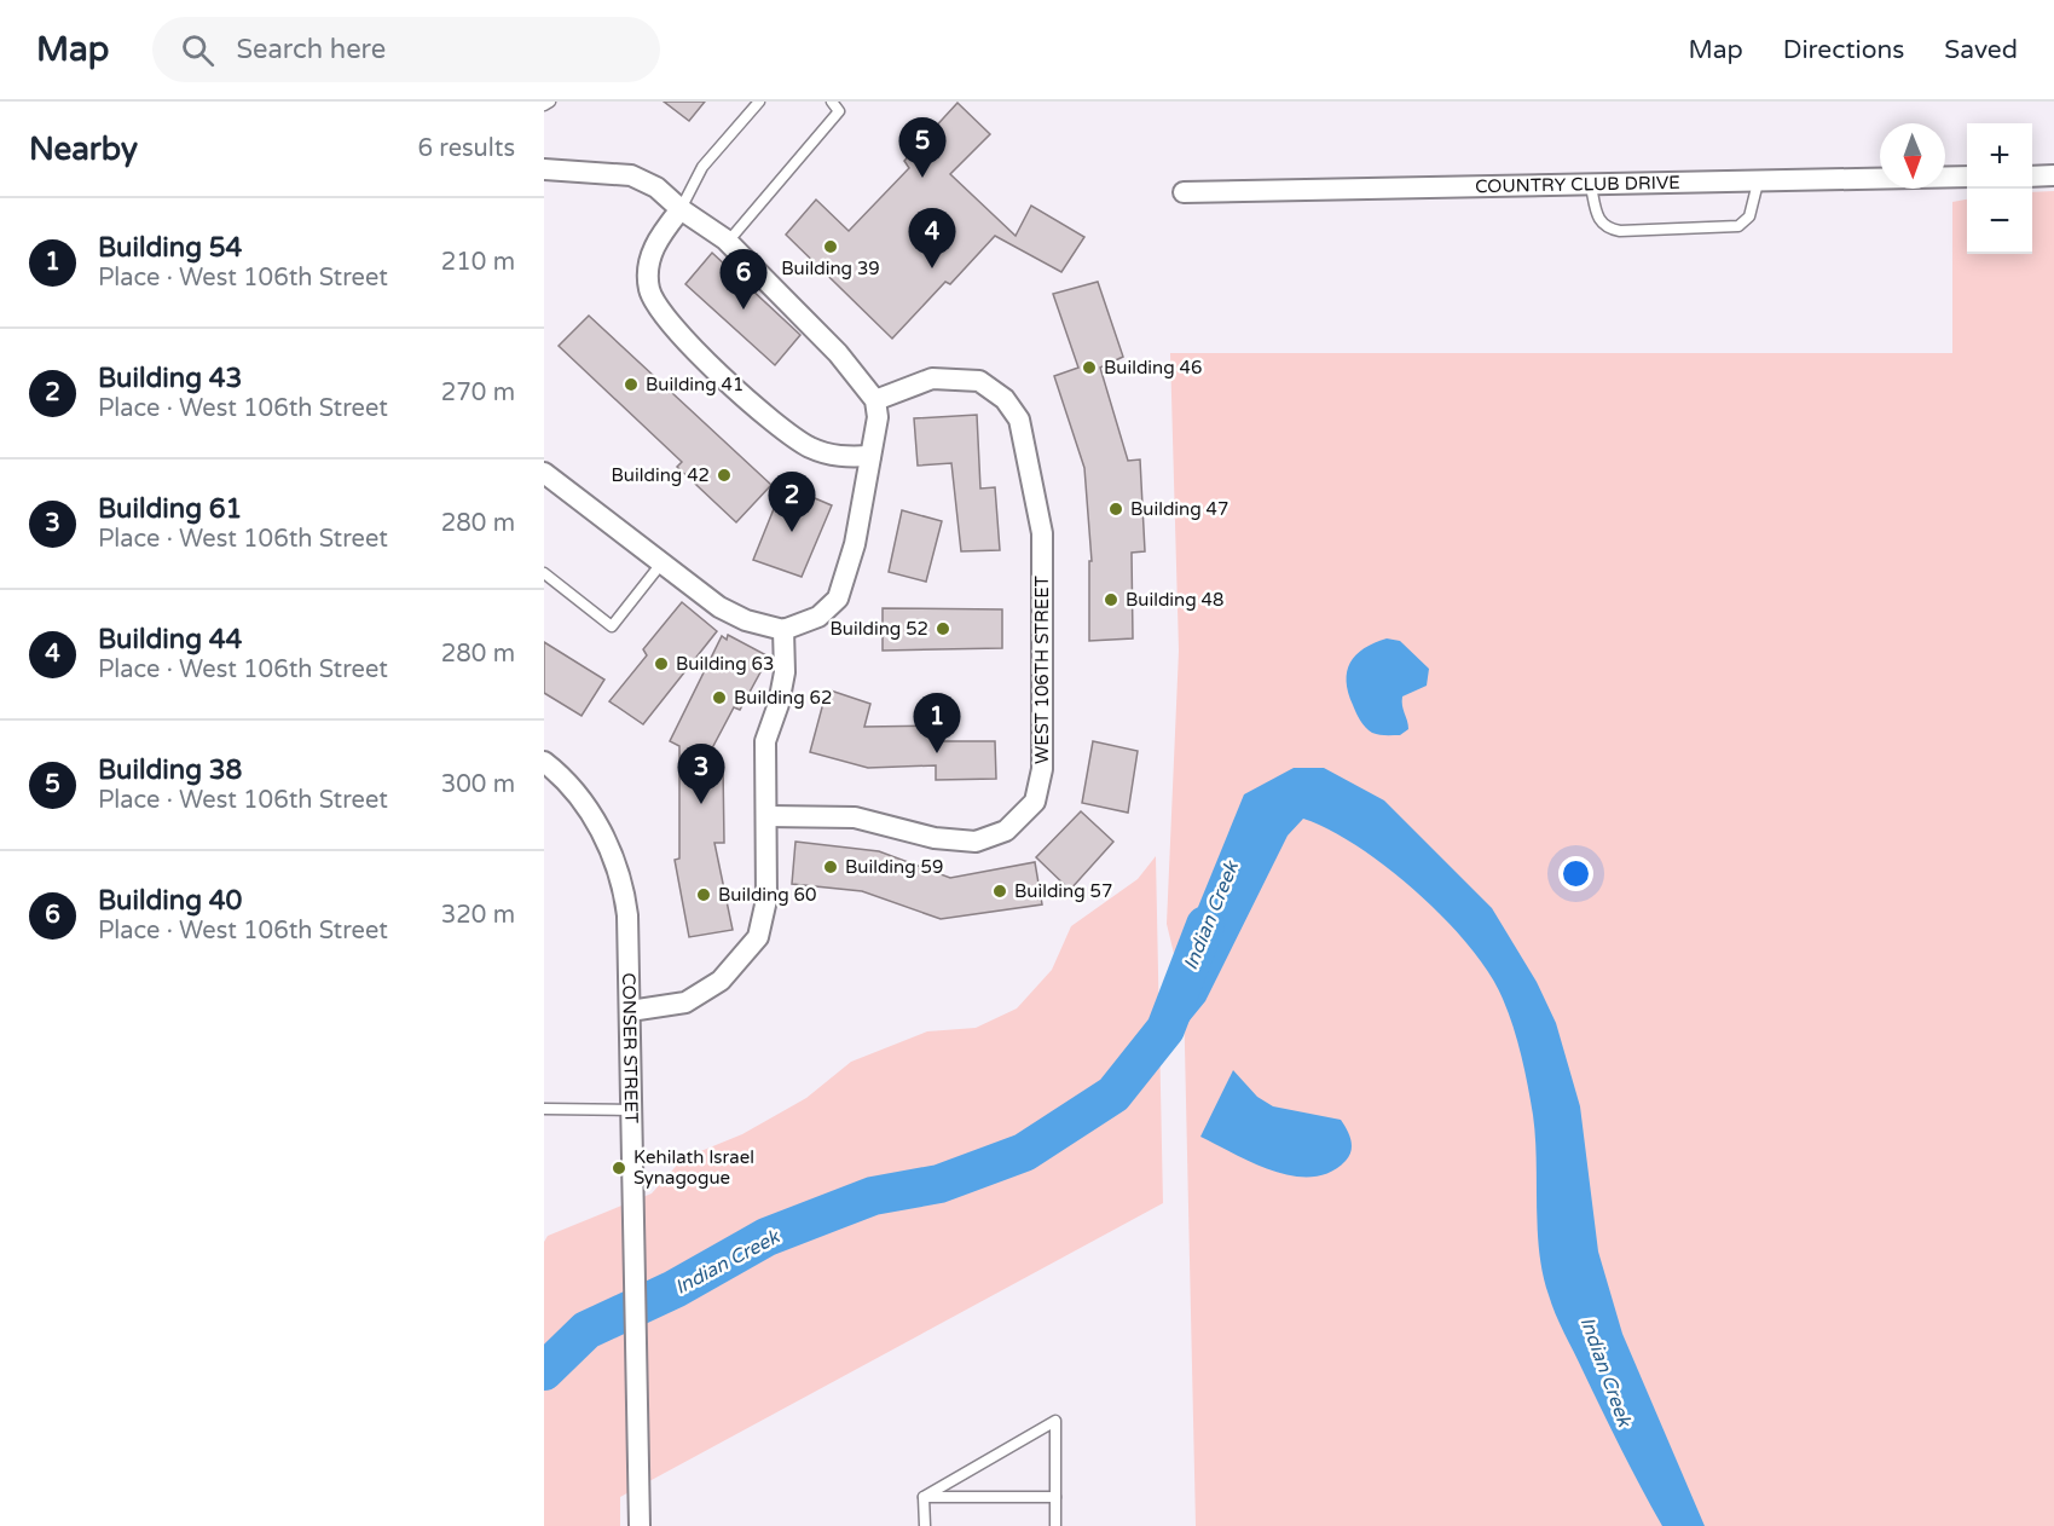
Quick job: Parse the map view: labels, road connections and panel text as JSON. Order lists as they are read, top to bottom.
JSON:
{
  "streets": {
    "street": ["COUNTRY CLUB DRIVE", "WEST 106TH STREET", "CONSER STREET"]
  },
  "water": ["Indian Creek"],
  "places": [
    "Building 39",
    "Building 46",
    "Building 41",
    "Building 42",
    "Building 47",
    "Building 48",
    "Building 52",
    "Building 63",
    "Building 62",
    "Building 59",
    "Building 57",
    "Building 60",
    "Kehilath Israel Synagogue"
  ],
  "north": "bottom",
  "page": {
    "header": "Map",
    "search": "Search here",
    "nav": ["Map", "Directions", "Saved"],
    "heading": ["Nearby", "6 results"],
    "pins": [
      "5",
      "4",
      "6",
      "2",
      "1",
      "3"
    ],
    "map_buttons": ["+", "−"],
    "list": [
      {
        "mark": "1",
        "name": "Building 54",
        "note": "Place · West 106th Street",
        "value": "210 m"
      },
      {
        "mark": "2",
        "name": "Building 43",
        "note": "Place · West 106th Street",
        "value": "270 m"
      },
      {
        "mark": "3",
        "name": "Building 61",
        "note": "Place · West 106th Street",
        "value": "280 m"
      },
      {
        "mark": "4",
        "name": "Building 44",
        "note": "Place · West 106th Street",
        "value": "280 m"
      },
      {
        "mark": "5",
        "name": "Building 38",
        "note": "Place · West 106th Street",
        "value": "300 m"
      },
      {
        "mark": "6",
        "name": "Building 40",
        "note": "Place · West 106th Street",
        "value": "320 m"
      }
    ]
  }
}
